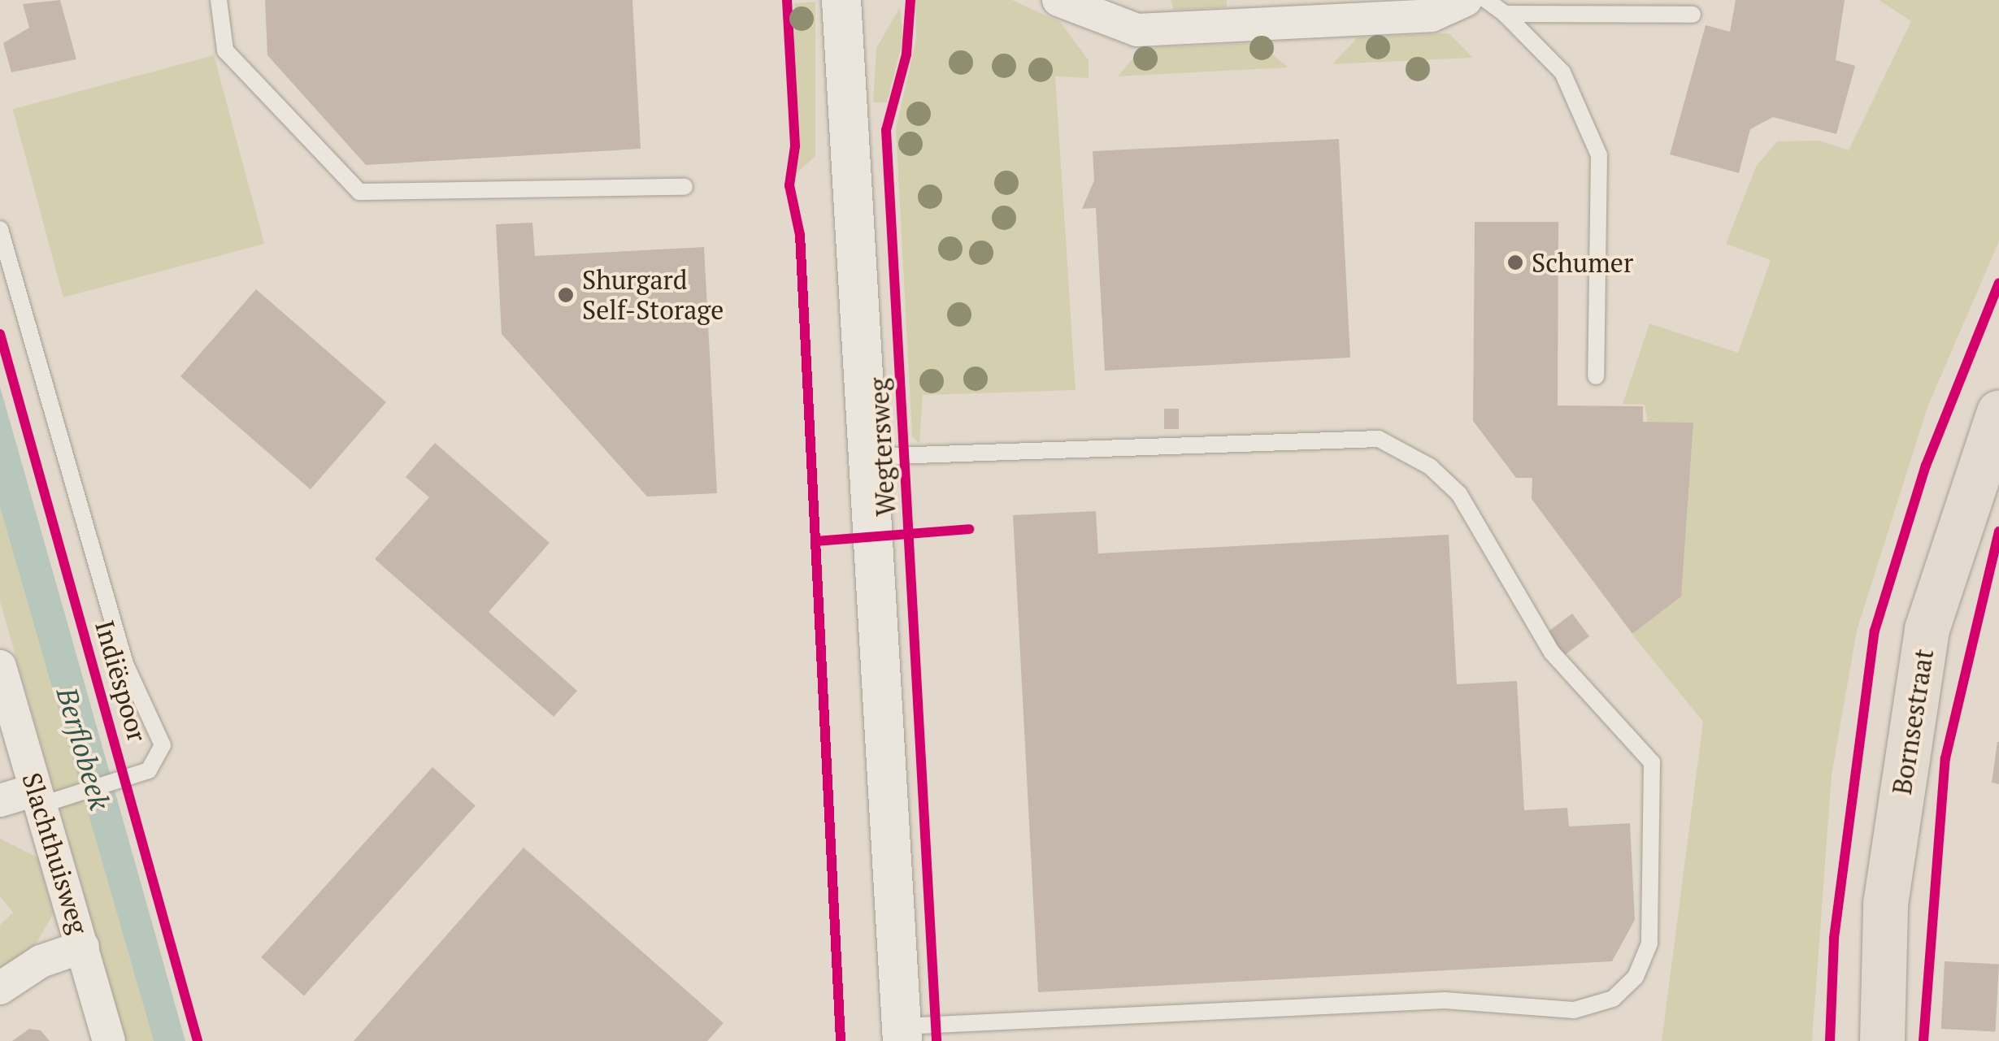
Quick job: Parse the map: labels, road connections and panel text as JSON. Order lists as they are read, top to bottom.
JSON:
{
  "streets": {
    "main road": ["Bornsestraat"],
    "street": ["Wegtersweg", "Slachthuisweg"],
    "cycle path": ["Indiëspoor"]
  },
  "water": ["Berflobeek"],
  "places": ["Schumer", "Shurgard Self-Storage"]
}
